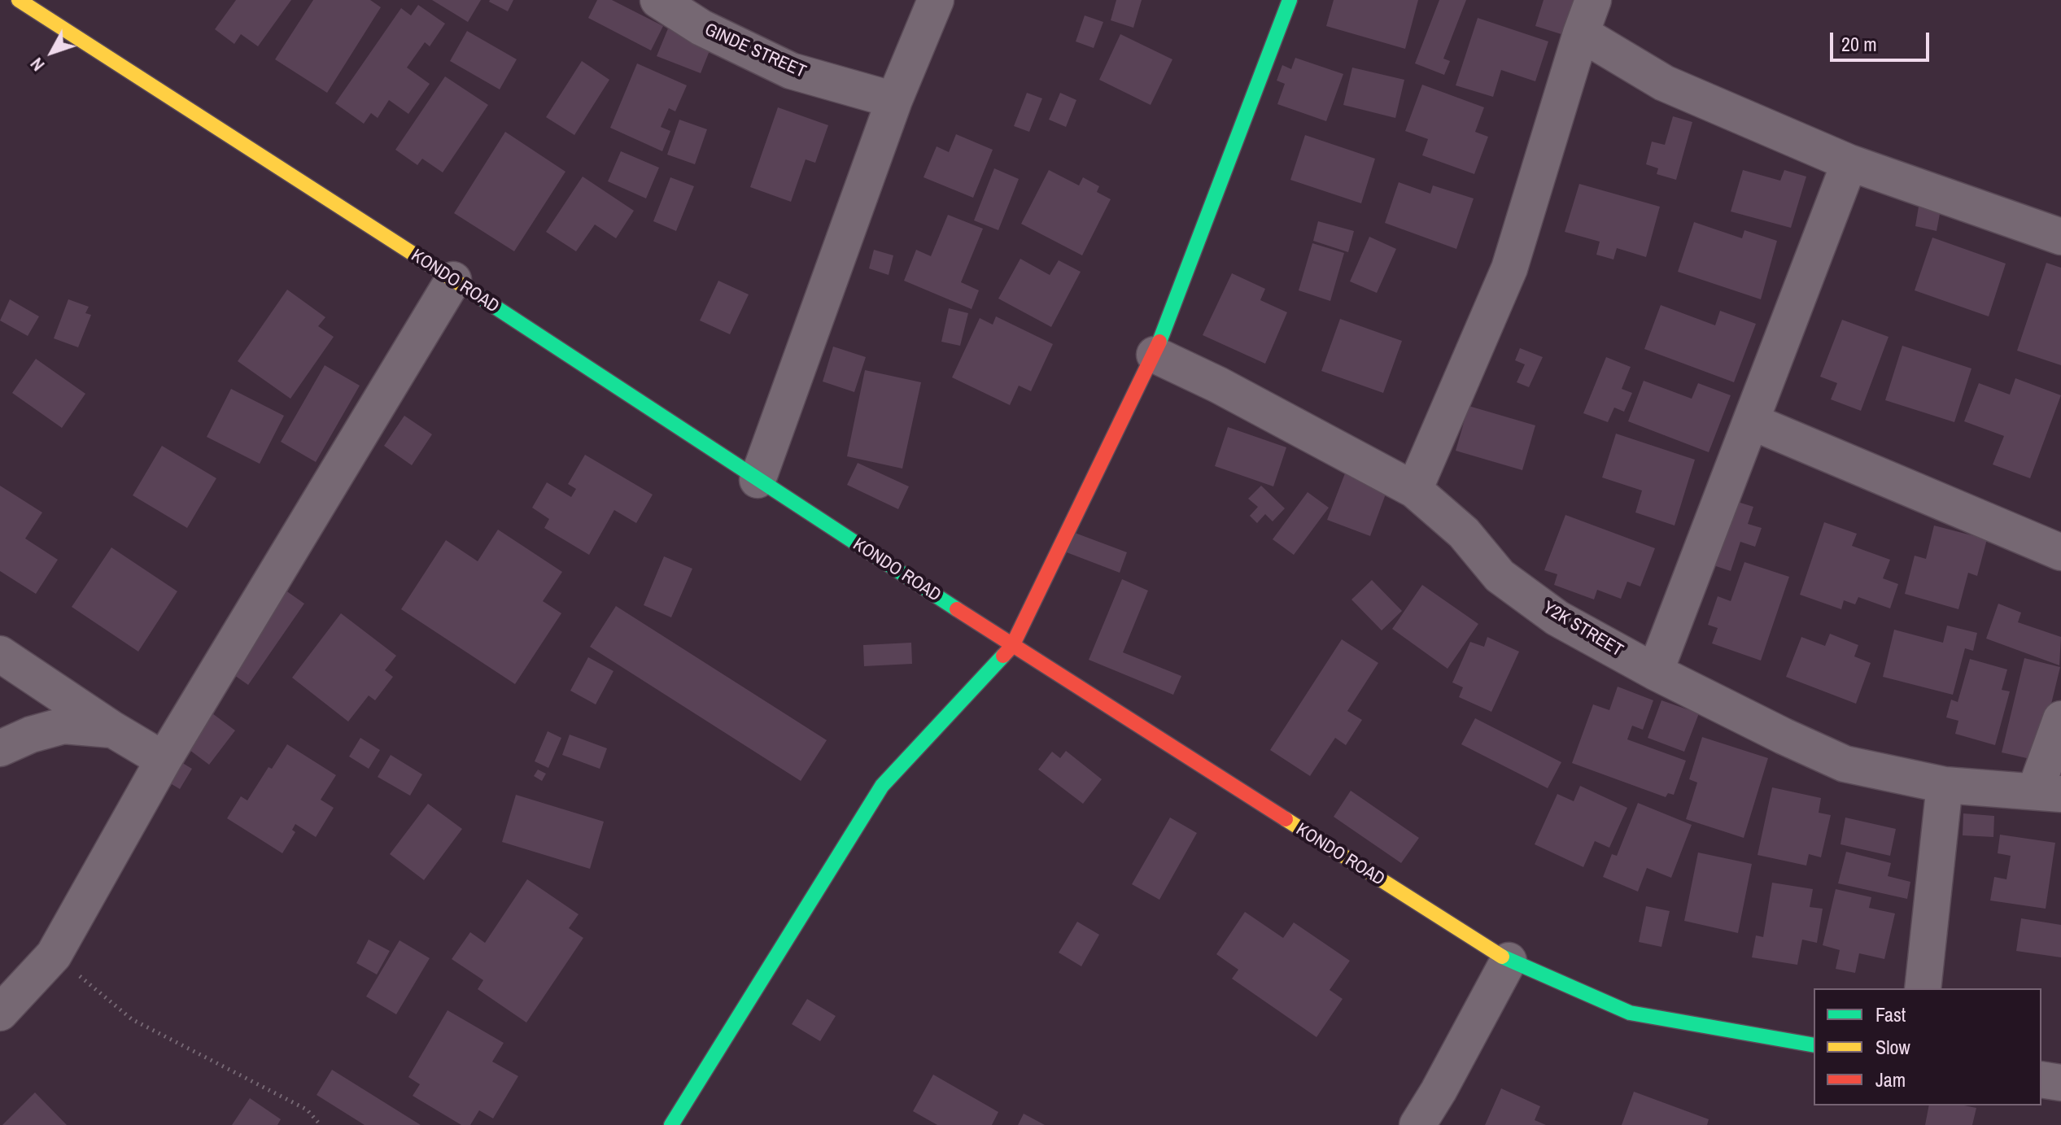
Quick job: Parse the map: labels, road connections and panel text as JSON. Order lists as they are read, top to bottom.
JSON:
{
  "streets": {
    "street": ["GINDE STREET", "KONDO ROAD", "Y2K STREET"]
  },
  "legend": ["Fast", "Slow", "Jam"],
  "scale_bar": "20 m",
  "north": "bottom left"
}
